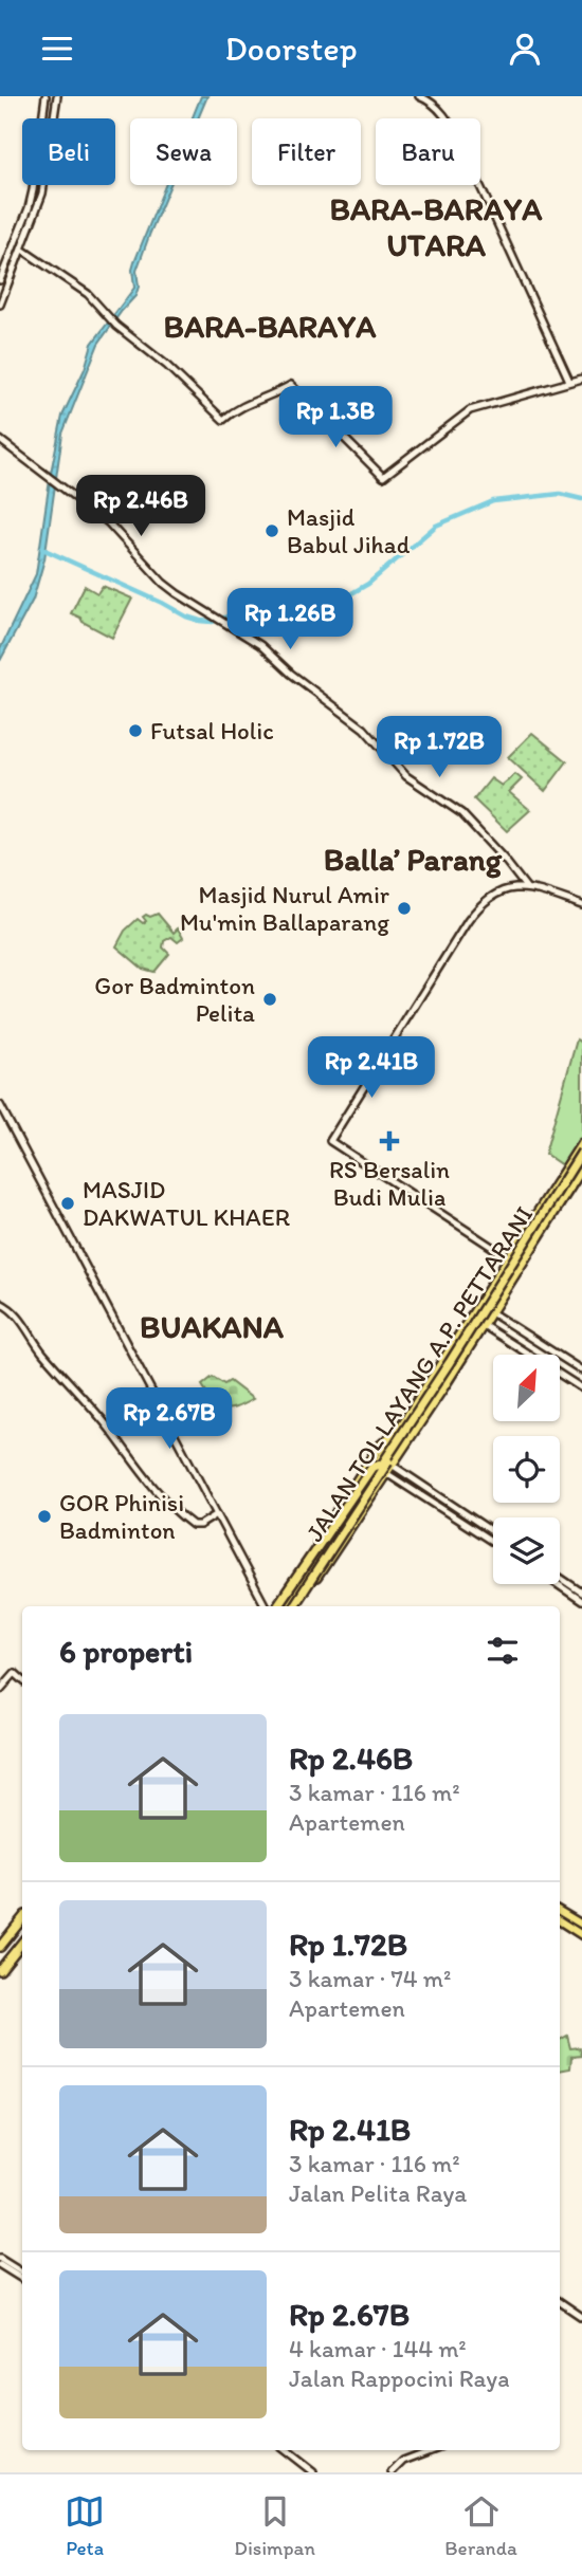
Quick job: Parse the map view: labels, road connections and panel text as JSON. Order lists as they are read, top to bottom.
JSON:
{
  "streets": {
    "highway": ["JALAN TOL LAYANG A.P. PETTARANI"]
  },
  "districts": [
    "BARA-BARAYA UTARA",
    "BARA-BARAYA",
    "Ballaʼ Parang",
    "BUAKANA"
  ],
  "places": {
    "other": [
      "Masjid Babul Jihad",
      "Futsal Holic",
      "Masjid Nurul Amir Mu'min Ballaparang",
      "Gor Badminton Pelita",
      "MASJID DAKWATUL KHAER",
      "GOR Phinisi Badminton"
    ],
    "health": ["RS Bersalin Budi Mulia"]
  },
  "north": "top right",
  "page": {
    "header": "Doorstep",
    "chip": [
      "Beli",
      "Sewa",
      "Filter",
      "Baru"
    ],
    "price": [
      "Rp 1.3B",
      "Rp 2.46B",
      "Rp 1.26B",
      "Rp 1.72B",
      "Rp 2.41B",
      "Rp 2.67B"
    ],
    "heading": "6 properti",
    "list": [
      {
        "name": "Rp 2.46B",
        "note": "3 kamar · 116 m² · Apartemen"
      },
      {
        "name": "Rp 1.72B",
        "note": "3 kamar · 74 m² · Apartemen"
      },
      {
        "name": "Rp 2.41B",
        "note": "3 kamar · 116 m² · Jalan Pelita Raya"
      },
      {
        "name": "Rp 2.67B",
        "note": "4 kamar · 144 m² · Jalan Rappocini Raya"
      }
    ],
    "tabs": ["Peta", "Disimpan", "Beranda"]
  }
}
